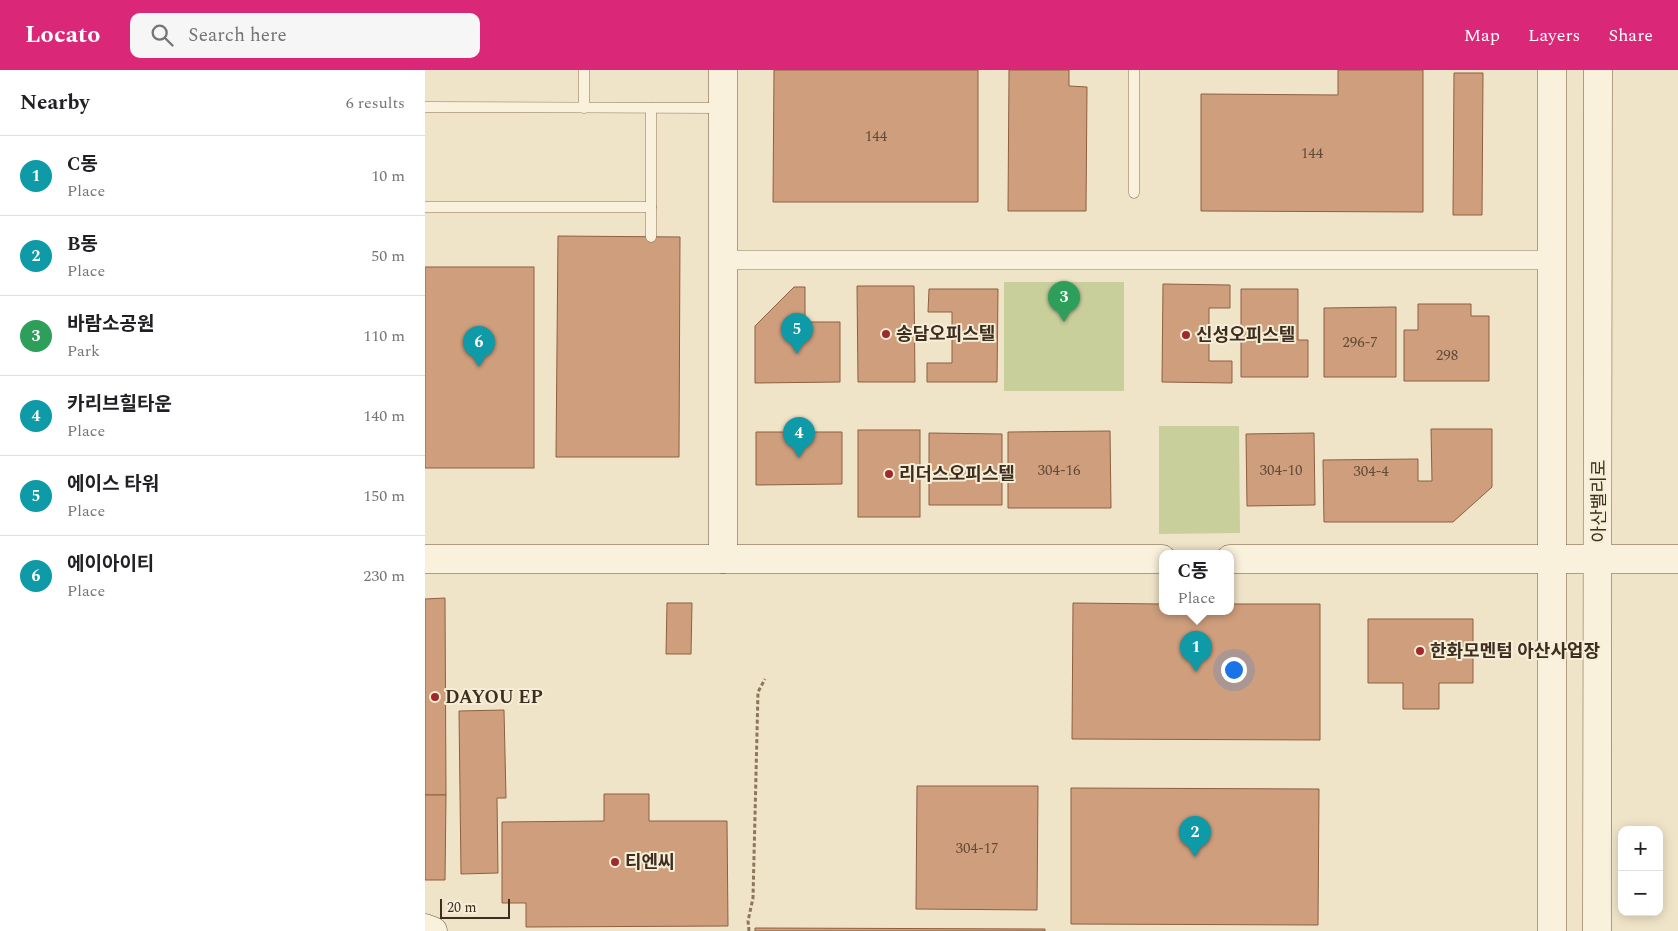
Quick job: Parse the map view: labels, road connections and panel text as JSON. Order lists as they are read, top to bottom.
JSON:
{
  "streets": {
    "street": ["아산밸리로"]
  },
  "places": [
    "송담오피스텔",
    "신성오피스텔",
    "리더스오피스텔",
    "한화모멘텀 아산사업장",
    "DAYOU EP",
    "티엔씨"
  ],
  "house_numbers": [
    "144",
    "144",
    "296-7",
    "298",
    "304-16",
    "304-10",
    "304-4",
    "304-17"
  ],
  "scale_bar": "20 m",
  "page": {
    "header": "Locato",
    "search": "Search here",
    "nav": ["Map", "Layers", "Share"],
    "heading": ["Nearby", "6 results"],
    "list": [
      {
        "mark": "1",
        "name": "C동",
        "note": "Place",
        "value": "10 m"
      },
      {
        "mark": "2",
        "name": "B동",
        "note": "Place",
        "value": "50 m"
      },
      {
        "mark": "3",
        "name": "바람소공원",
        "note": "Park",
        "value": "110 m"
      },
      {
        "mark": "4",
        "name": "카리브힐타운",
        "note": "Place",
        "value": "140 m"
      },
      {
        "mark": "5",
        "name": "에이스 타워",
        "note": "Place",
        "value": "150 m"
      },
      {
        "mark": "6",
        "name": "에이아이티",
        "note": "Place",
        "value": "230 m"
      }
    ],
    "pins": [
      "3",
      "5",
      "6",
      "4",
      "1",
      "2"
    ],
    "popup": ["C동", "Place"],
    "map_buttons": ["+", "−"],
    "scale": "20 m"
  }
}
